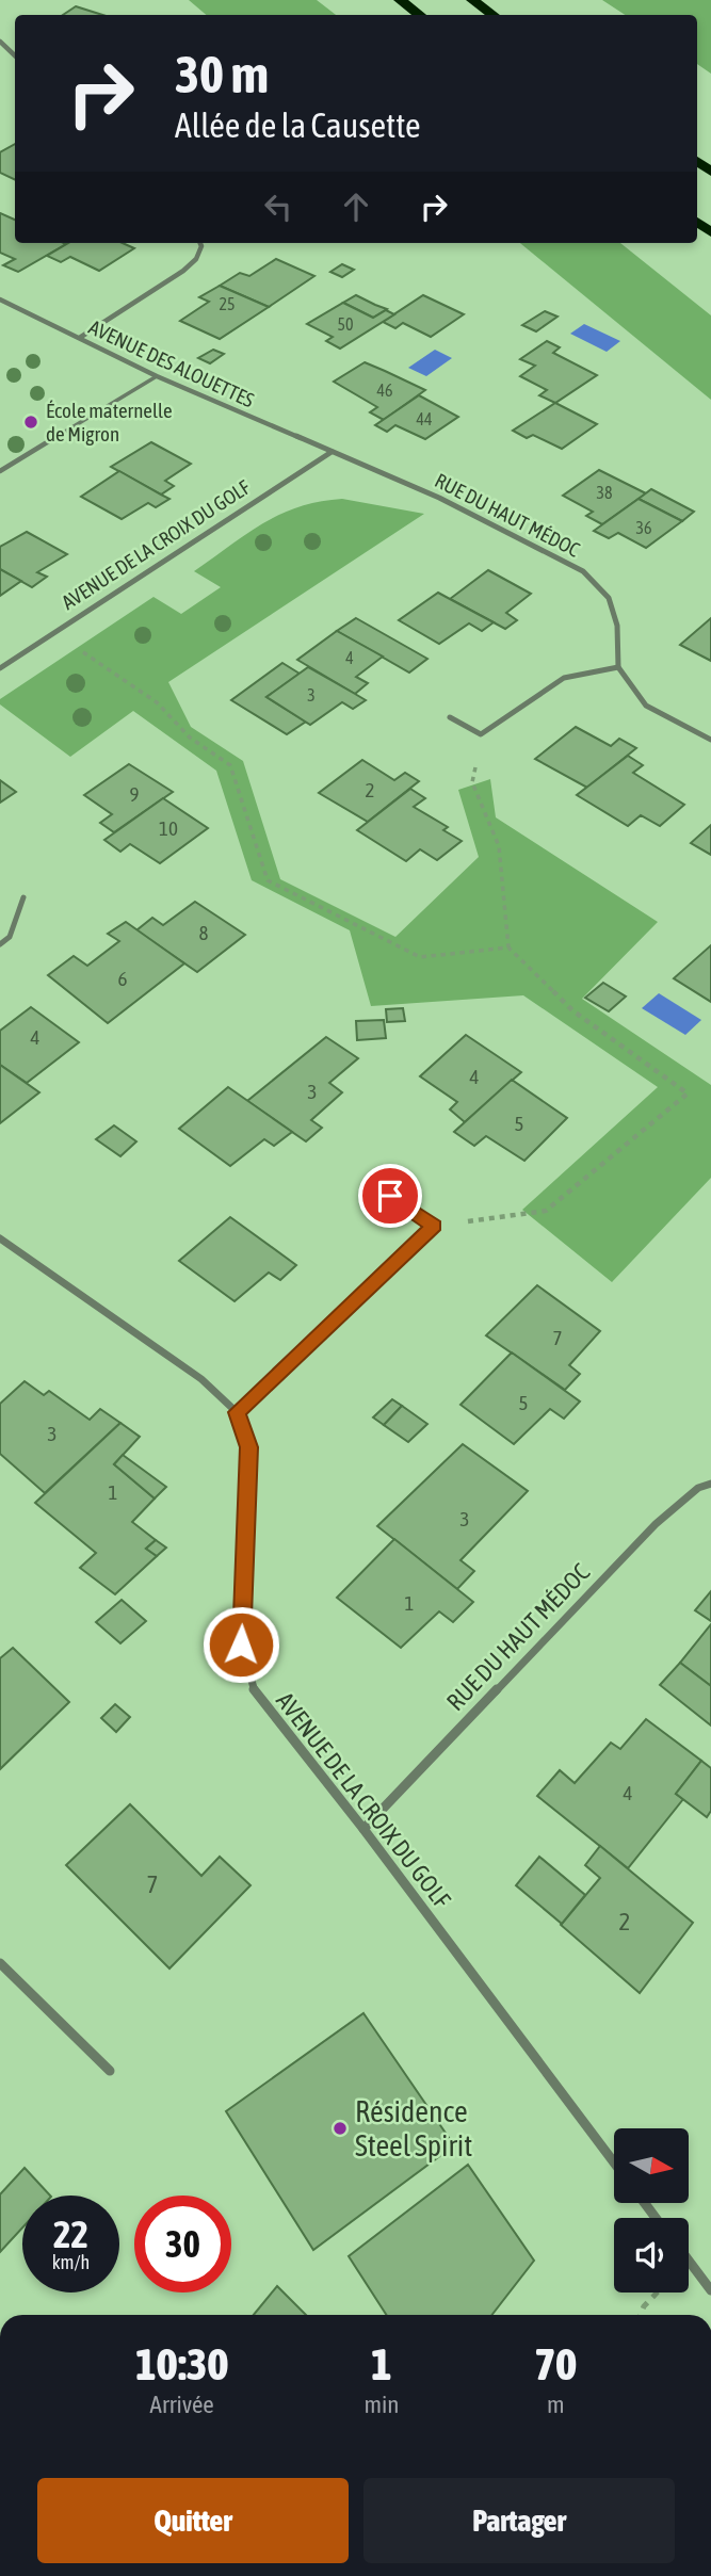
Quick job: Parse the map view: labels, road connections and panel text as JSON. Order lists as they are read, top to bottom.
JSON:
{
  "streets": {
    "street": ["AVENUE DES ALOUETTES", "RUE DU HAUT MÉDOC", "AVENUE DE LA CROIX DU GOLF"]
  },
  "crossings": [
    ["AVENUE DES ALOUETTES", "RUE DU HAUT MÉDOC"],
    ["AVENUE DES ALOUETTES", "AVENUE DE LA CROIX DU GOLF"],
    ["RUE DU HAUT MÉDOC", "AVENUE DE LA CROIX DU GOLF"]
  ],
  "places": ["École maternelle de Migron", "Résidence Steel Spirit"],
  "house_numbers": [
    "25",
    "50",
    "46",
    "44",
    "38",
    "36",
    "4",
    "3",
    "2",
    "9",
    "10",
    "8",
    "6",
    "4",
    "4",
    "3",
    "5",
    "7",
    "5",
    "3",
    "1",
    "3",
    "1",
    "4",
    "7",
    "2"
  ],
  "north": "right",
  "page": {
    "turn": ["30 m", "Allée de la Causette"],
    "speed": "22 km/h",
    "limit": "30",
    "eta": [
      "10:30",
      "Arrivée",
      "1",
      "min",
      "70",
      "m"
    ],
    "buttons": ["Quitter", "Partager"]
  }
}
